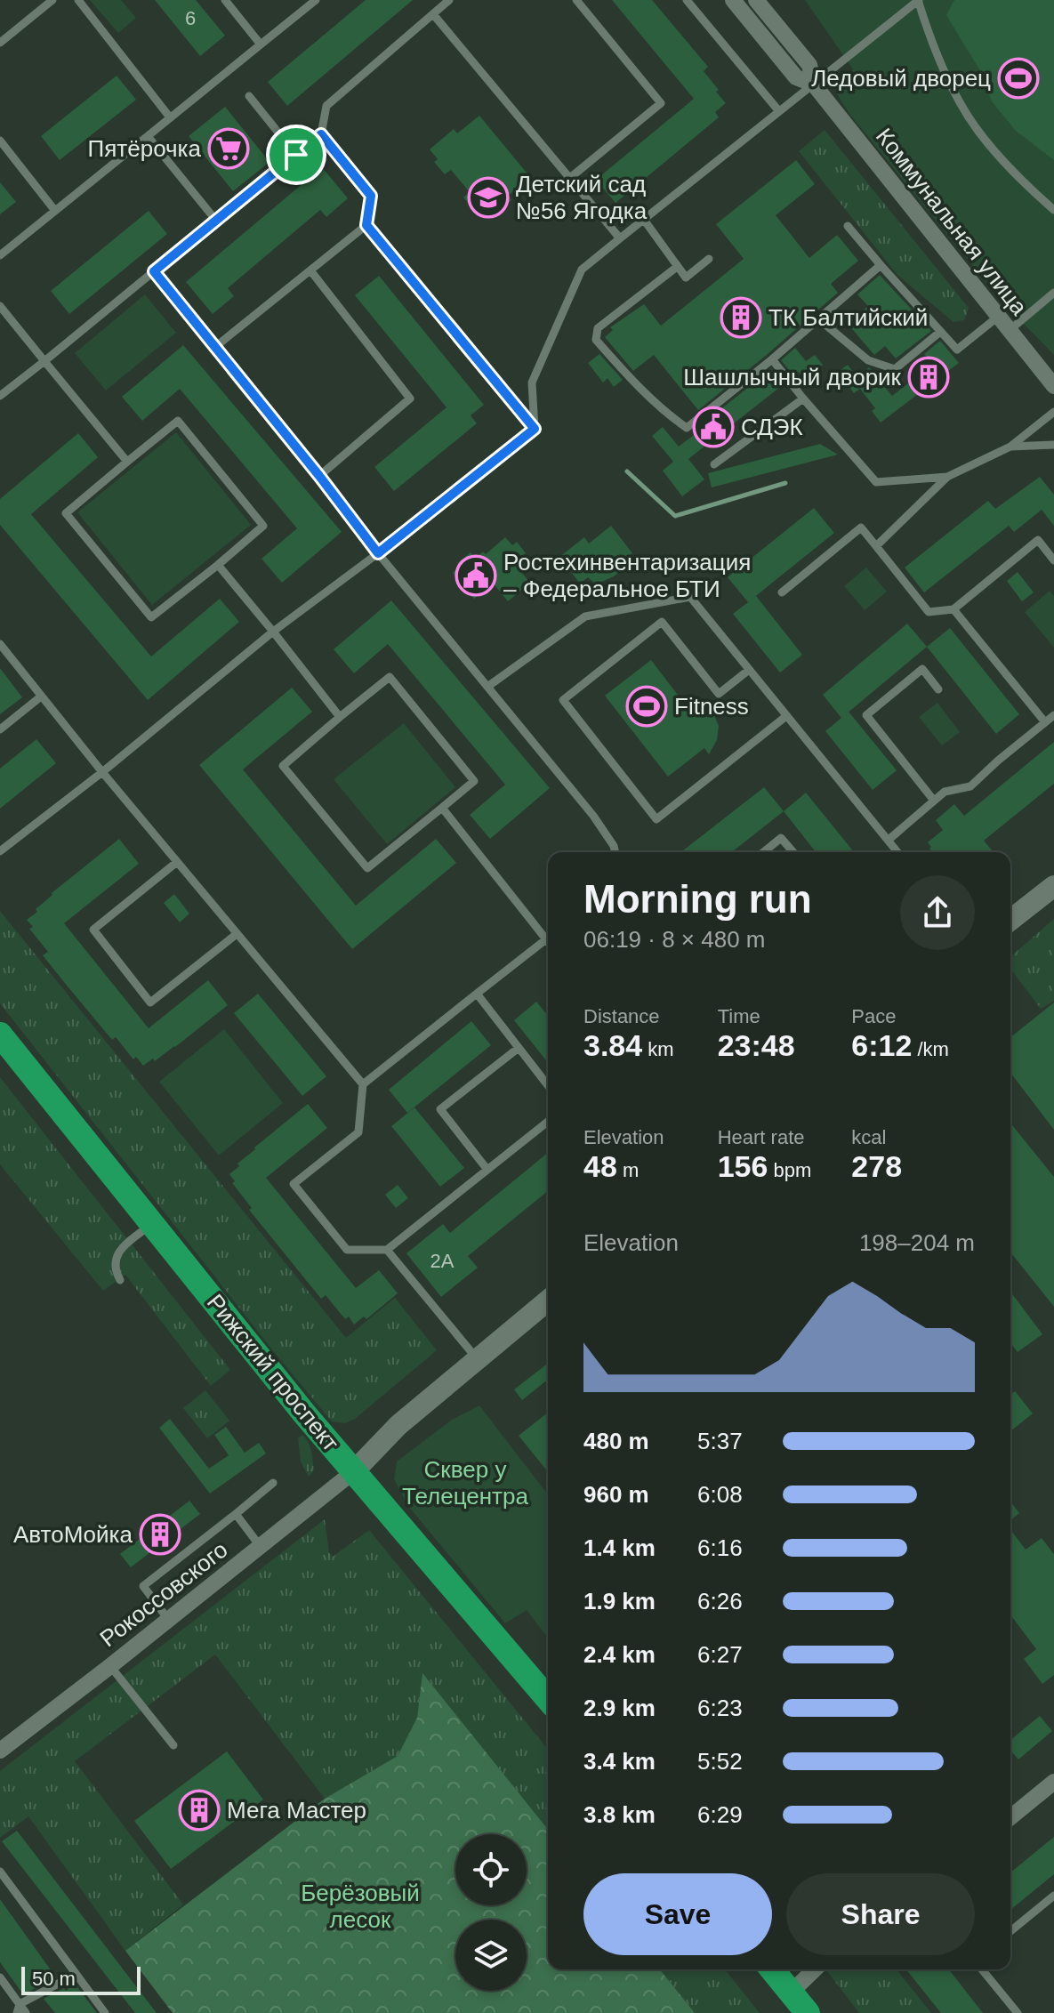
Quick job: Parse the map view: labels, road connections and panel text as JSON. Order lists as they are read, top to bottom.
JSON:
{
  "streets": {
    "highway": ["Рижский проспект"],
    "street": ["Коммунальная улица", "Рокоссовского"]
  },
  "crossings": [
    ["Рижский проспект", "Рокоссовского"]
  ],
  "parks": ["Сквер у Телецентра", "Берёзовый лесок"],
  "places": {
    "sports": ["Ледовый дворец", "Fitness"],
    "supermarket": ["Пятёрочка"],
    "school or university": ["Детский сад №56 Ягодка"],
    "building": [
      "ТК Балтийский",
      "Шашлычный дворик",
      "АвтоМойка",
      "Мега Мастер"
    ],
    "public building": ["СДЭК", "Ростехинвентаризация – Федеральное БТИ"]
  },
  "house_numbers": ["6", "2А"],
  "scale_bar": "50 m",
  "page": {
    "heading": ["Morning run", "06:19 · 8 × 480 m"],
    "stats": [
      ["Distance", "3.84 km"],
      ["Time", "23:48"],
      ["Pace", "6:12 /km"],
      ["Elevation", "48 m"],
      ["Heart rate", "156 bpm"],
      ["kcal", "278"]
    ],
    "chart": ["Elevation", "198–204 m"],
    "list": [
      {
        "name": "480 m",
        "note": "5:37"
      },
      {
        "name": "960 m",
        "note": "6:08"
      },
      {
        "name": "1.4 km",
        "note": "6:16"
      },
      {
        "name": "1.9 km",
        "note": "6:26"
      },
      {
        "name": "2.4 km",
        "note": "6:27"
      },
      {
        "name": "2.9 km",
        "note": "6:23"
      },
      {
        "name": "3.4 km",
        "note": "5:52"
      },
      {
        "name": "3.8 km",
        "note": "6:29"
      }
    ],
    "buttons": ["Save", "Share"],
    "scale": "50 m"
  }
}
